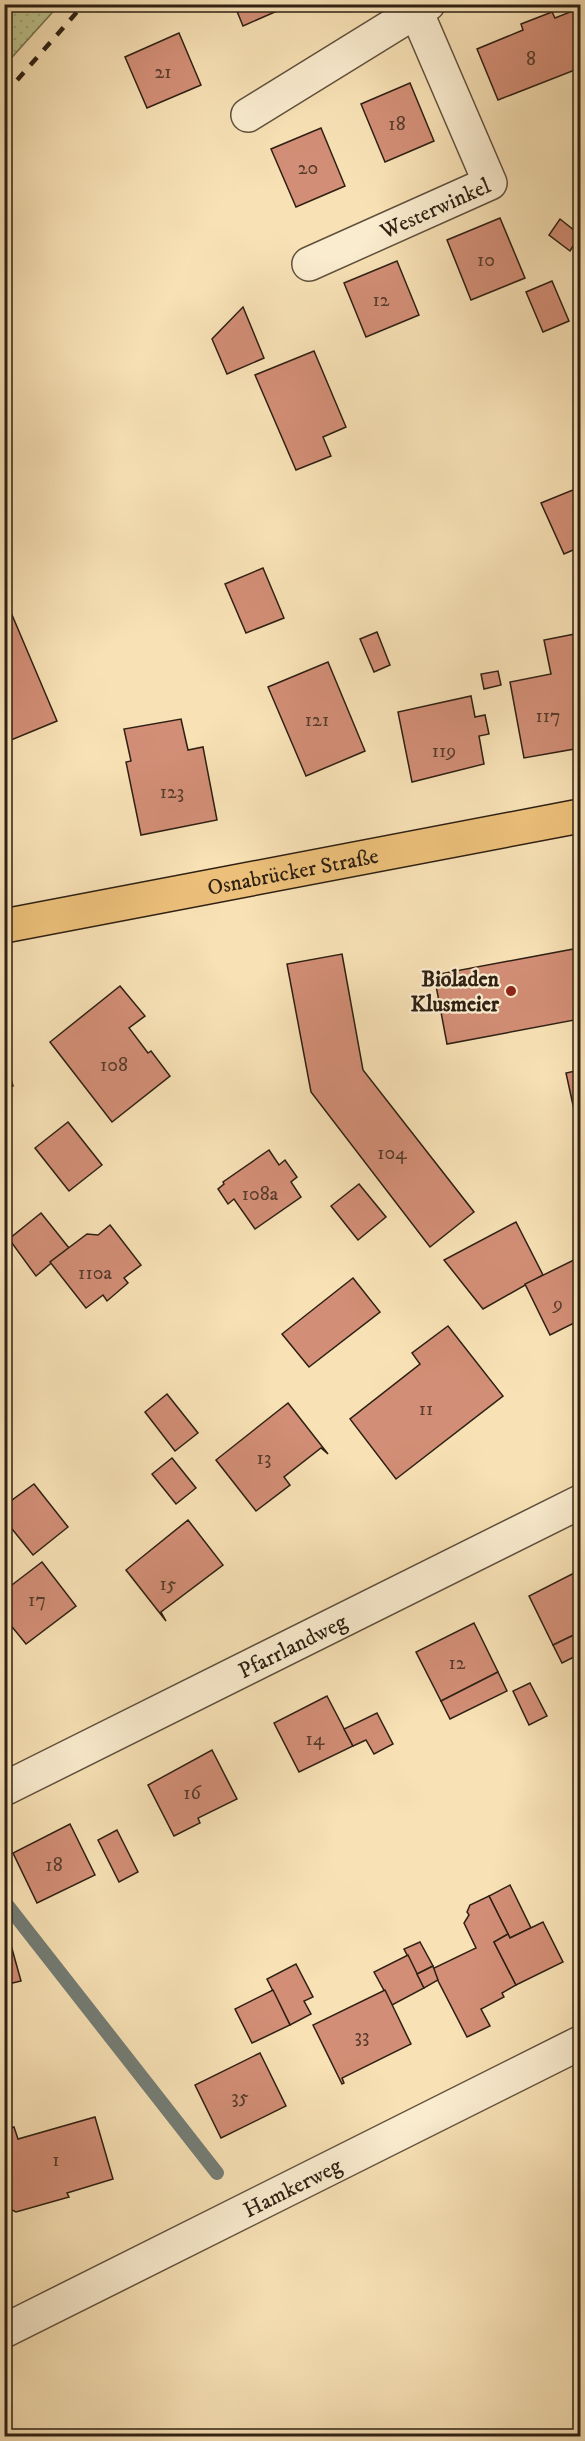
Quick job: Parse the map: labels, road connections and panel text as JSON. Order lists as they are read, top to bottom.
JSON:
{
  "streets": {
    "main road": ["Osnabrücker Straße"],
    "street": ["Westerwinkel", "Pfarrlandweg", "Hamkerweg"]
  },
  "places": ["Bioladen Klusmeier"],
  "house_numbers": [
    "8",
    "21",
    "18",
    "20",
    "10",
    "12",
    "117",
    "121",
    "119",
    "123",
    "108",
    "104",
    "108a",
    "110a",
    "9",
    "11",
    "13",
    "15",
    "17",
    "12",
    "14",
    "16",
    "18",
    "33",
    "35",
    "1"
  ]
}
